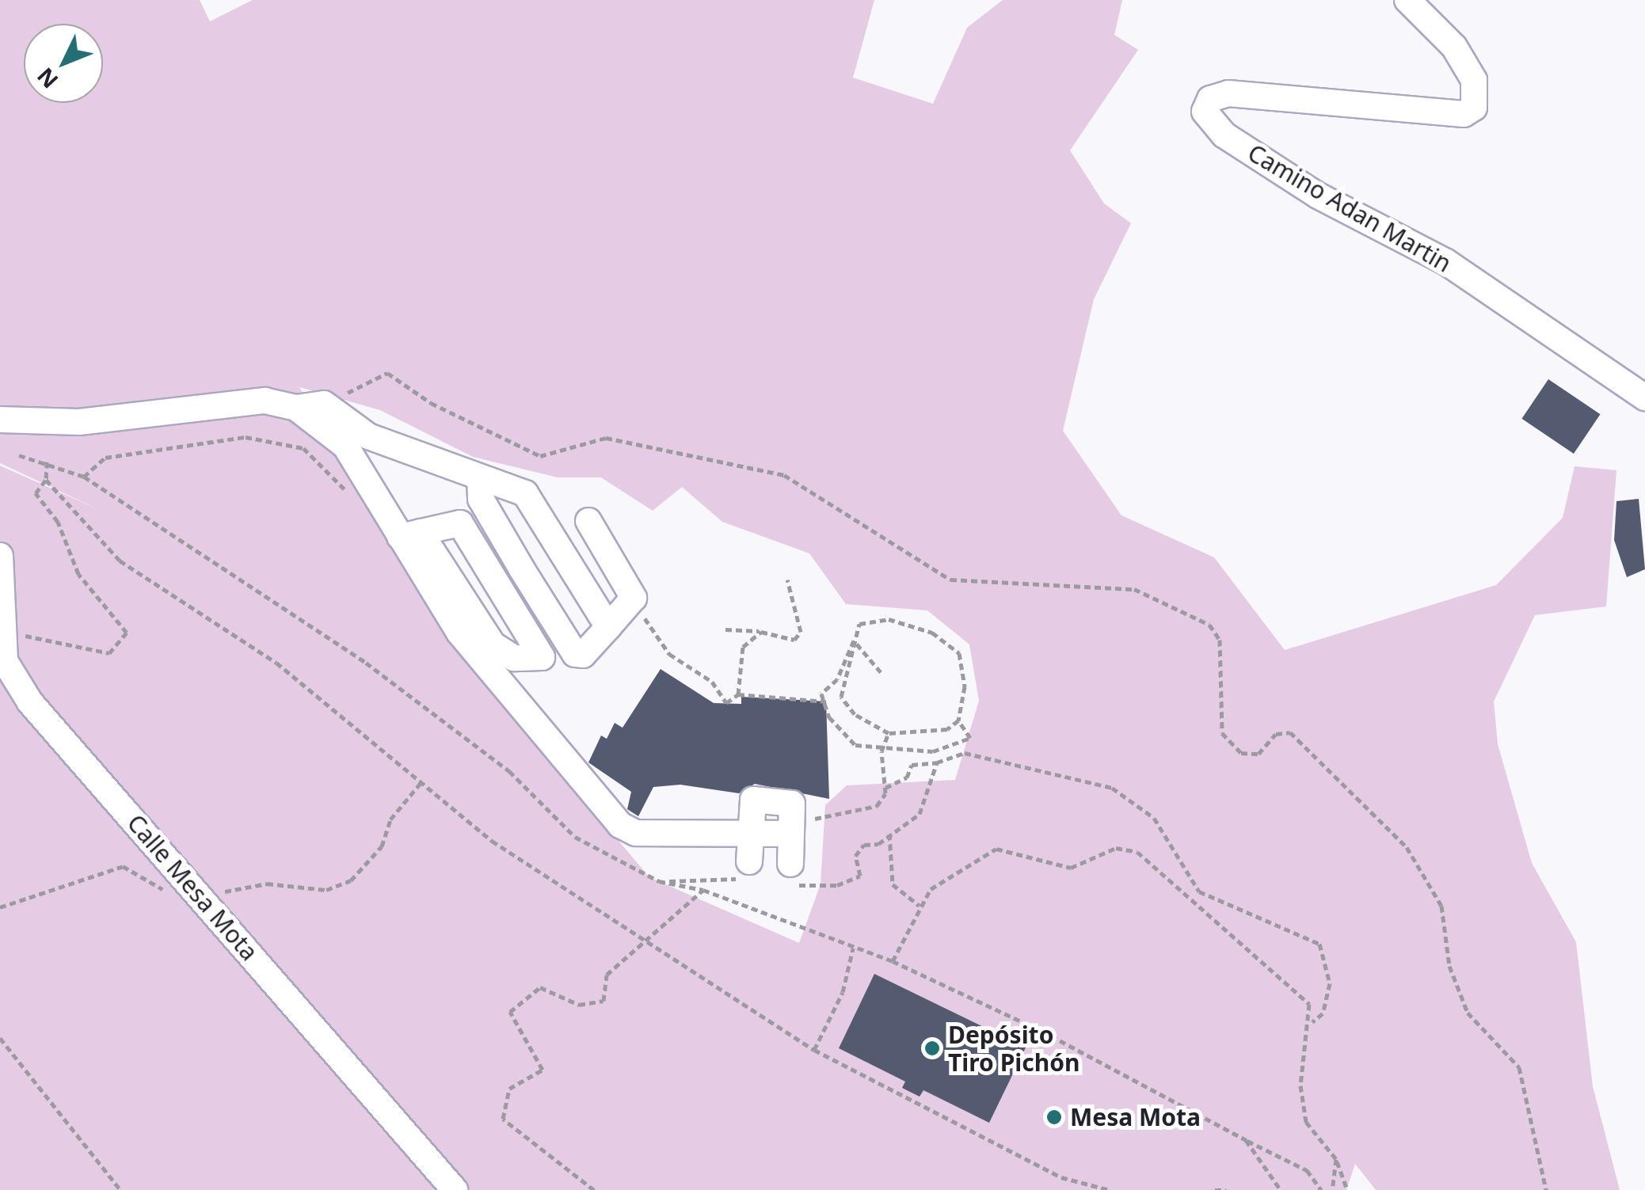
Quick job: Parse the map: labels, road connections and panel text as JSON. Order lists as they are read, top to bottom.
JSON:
{
  "streets": {
    "street": ["Camino Adan Martin", "Calle Mesa Mota"]
  },
  "places": ["Depósito Tiro Pichón", "Mesa Mota"],
  "north": "bottom left"
}
